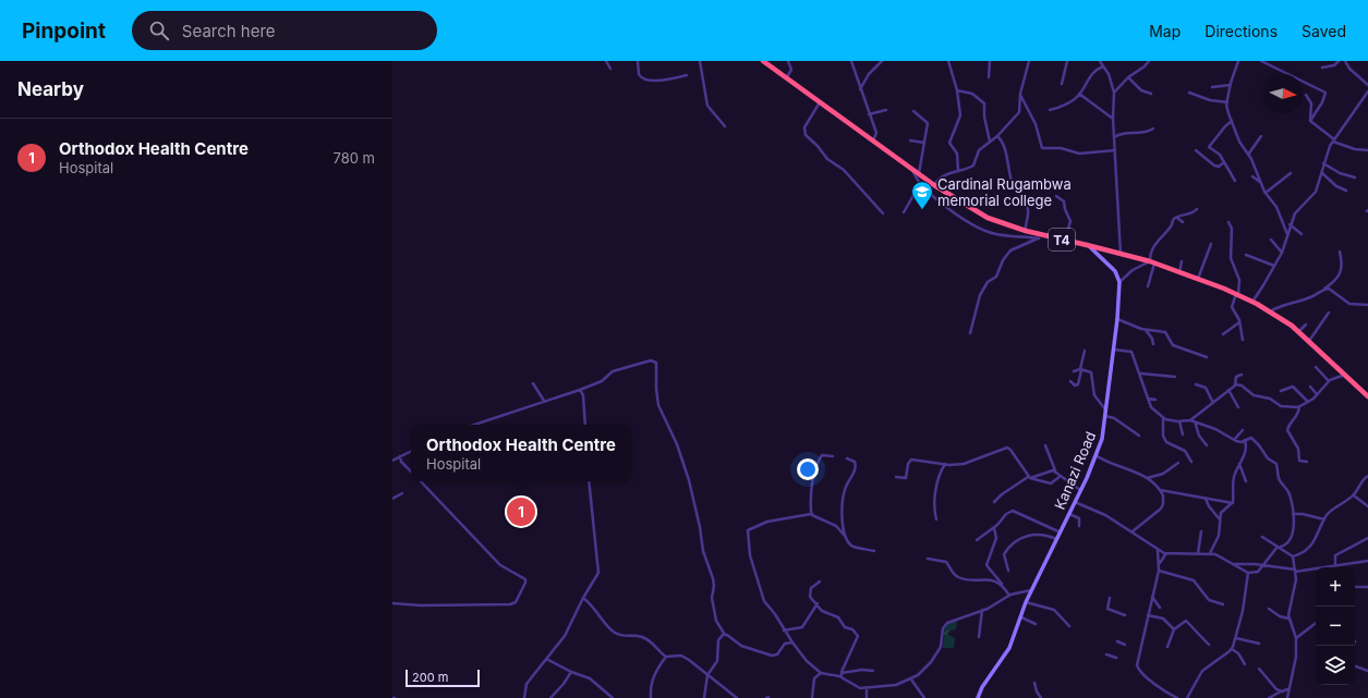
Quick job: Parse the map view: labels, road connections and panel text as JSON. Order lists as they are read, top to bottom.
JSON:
{
  "streets": {
    "highway": ["T4"],
    "main road": ["Kanazi Road"]
  },
  "places": {
    "school or university": ["Cardinal Rugambwa memorial college"]
  },
  "scale_bar": "200 m",
  "north": "right",
  "page": {
    "header": "Pinpoint",
    "search": "Search here",
    "nav": ["Map", "Directions", "Saved"],
    "heading": "Nearby",
    "list": [
      {
        "mark": "1",
        "name": "Orthodox Health Centre",
        "note": "Hospital",
        "value": "780 m"
      }
    ],
    "popup": ["Orthodox Health Centre", "Hospital"],
    "pins": "1",
    "map_buttons": ["+", "−"],
    "scale": "200 m"
  }
}
